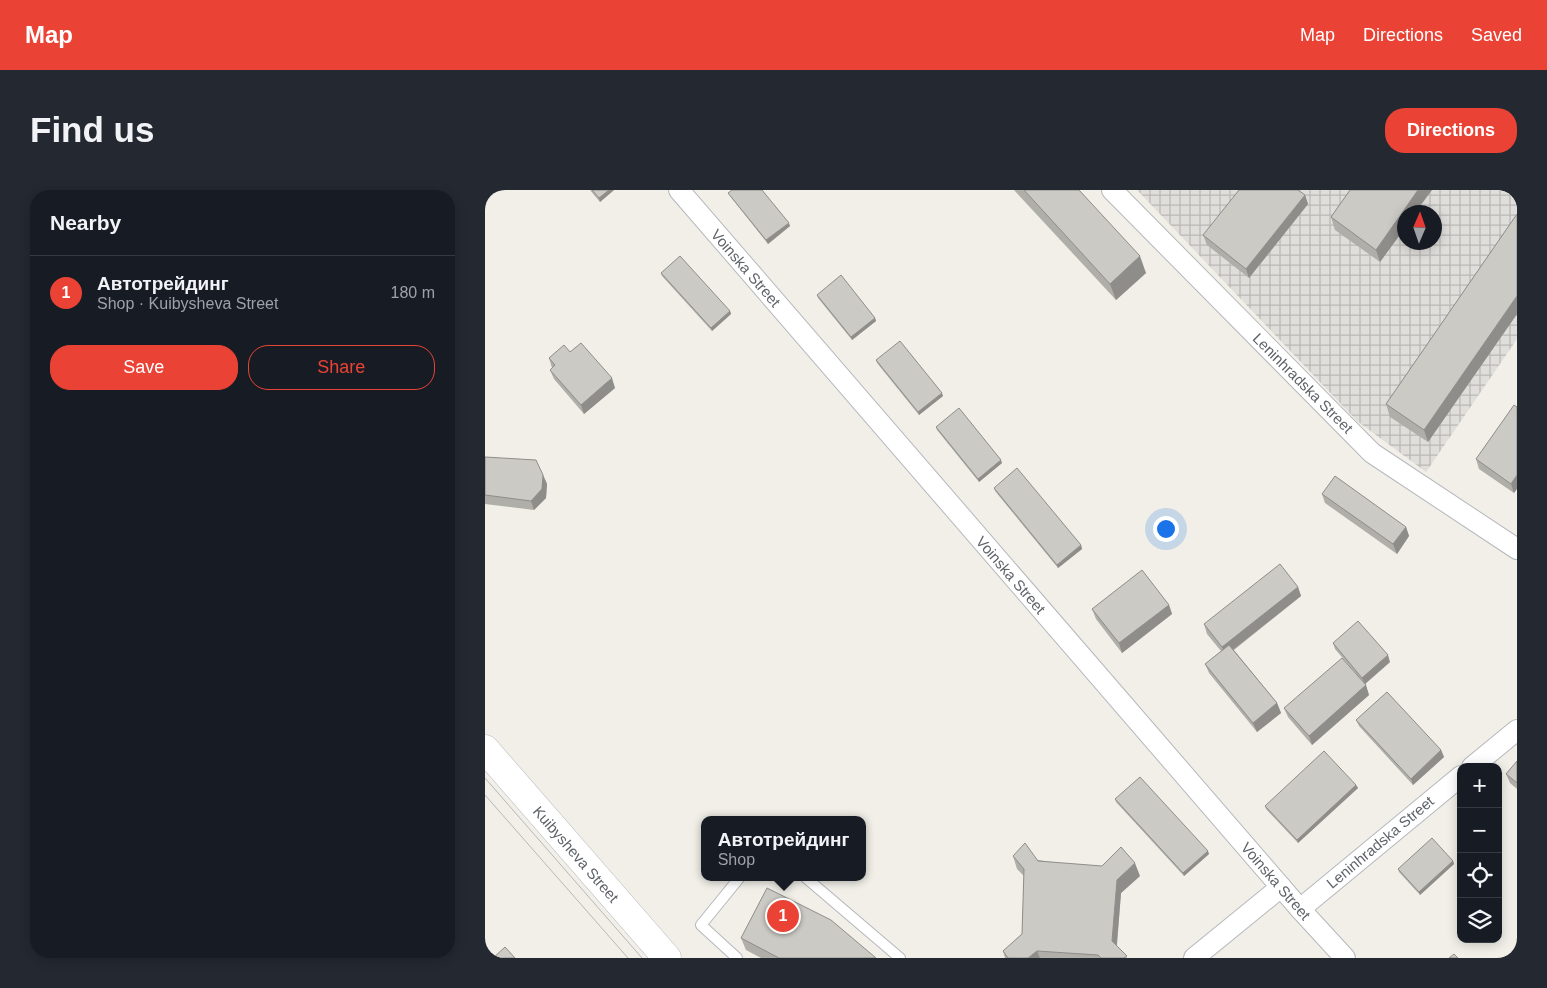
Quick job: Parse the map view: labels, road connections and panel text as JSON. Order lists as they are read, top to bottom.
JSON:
{
  "streets": {
    "main road": ["Kuibysheva Street"],
    "street": ["Voinska Street", "Leninhradska Street"]
  },
  "crossings": [
    ["Voinska Street", "Leninhradska Street"]
  ],
  "north": "top",
  "page": {
    "header": "Map",
    "nav": ["Map", "Directions", "Saved"],
    "buttons": [
      "Directions",
      ["Save", "Share"]
    ],
    "title": "Find us",
    "heading": "Nearby",
    "list": [
      {
        "mark": "1",
        "name": "Автотрейдинг",
        "note": "Shop · Kuibysheva Street",
        "value": "180 m"
      }
    ],
    "map_buttons": ["+", "−"],
    "popup": ["Автотрейдинг", "Shop"],
    "pins": "1"
  }
}
